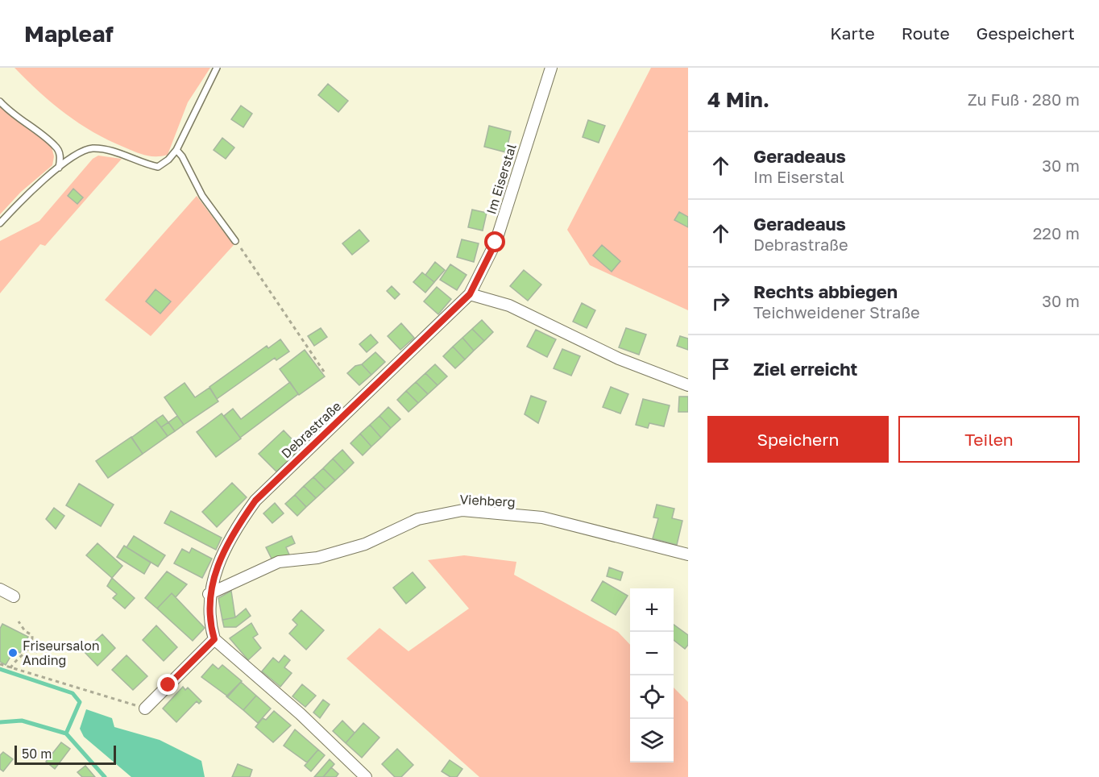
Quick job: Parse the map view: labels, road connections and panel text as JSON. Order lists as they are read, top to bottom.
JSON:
{
  "streets": {
    "street": ["Im Eiserstal", "Debrastraße", "Viehberg"]
  },
  "crossings": [
    ["Im Eiserstal", "Debrastraße"],
    ["Debrastraße", "Viehberg"]
  ],
  "places": ["Friseursalon Anding"],
  "scale_bar": "50 m",
  "page": {
    "header": "Mapleaf",
    "nav": ["Karte", "Route", "Gespeichert"],
    "heading": ["4 Min.", "Zu Fuß · 280 m"],
    "list": [
      ["Geradeaus", "Im Eiserstal", "30 m"],
      ["Geradeaus", "Debrastraße", "220 m"],
      ["Rechts abbiegen", "Teichweidener Straße", "30 m"],
      "Ziel erreicht"
    ],
    "buttons": ["Speichern", "Teilen"],
    "map_buttons": ["+", "−"],
    "scale": "50 m"
  }
}
